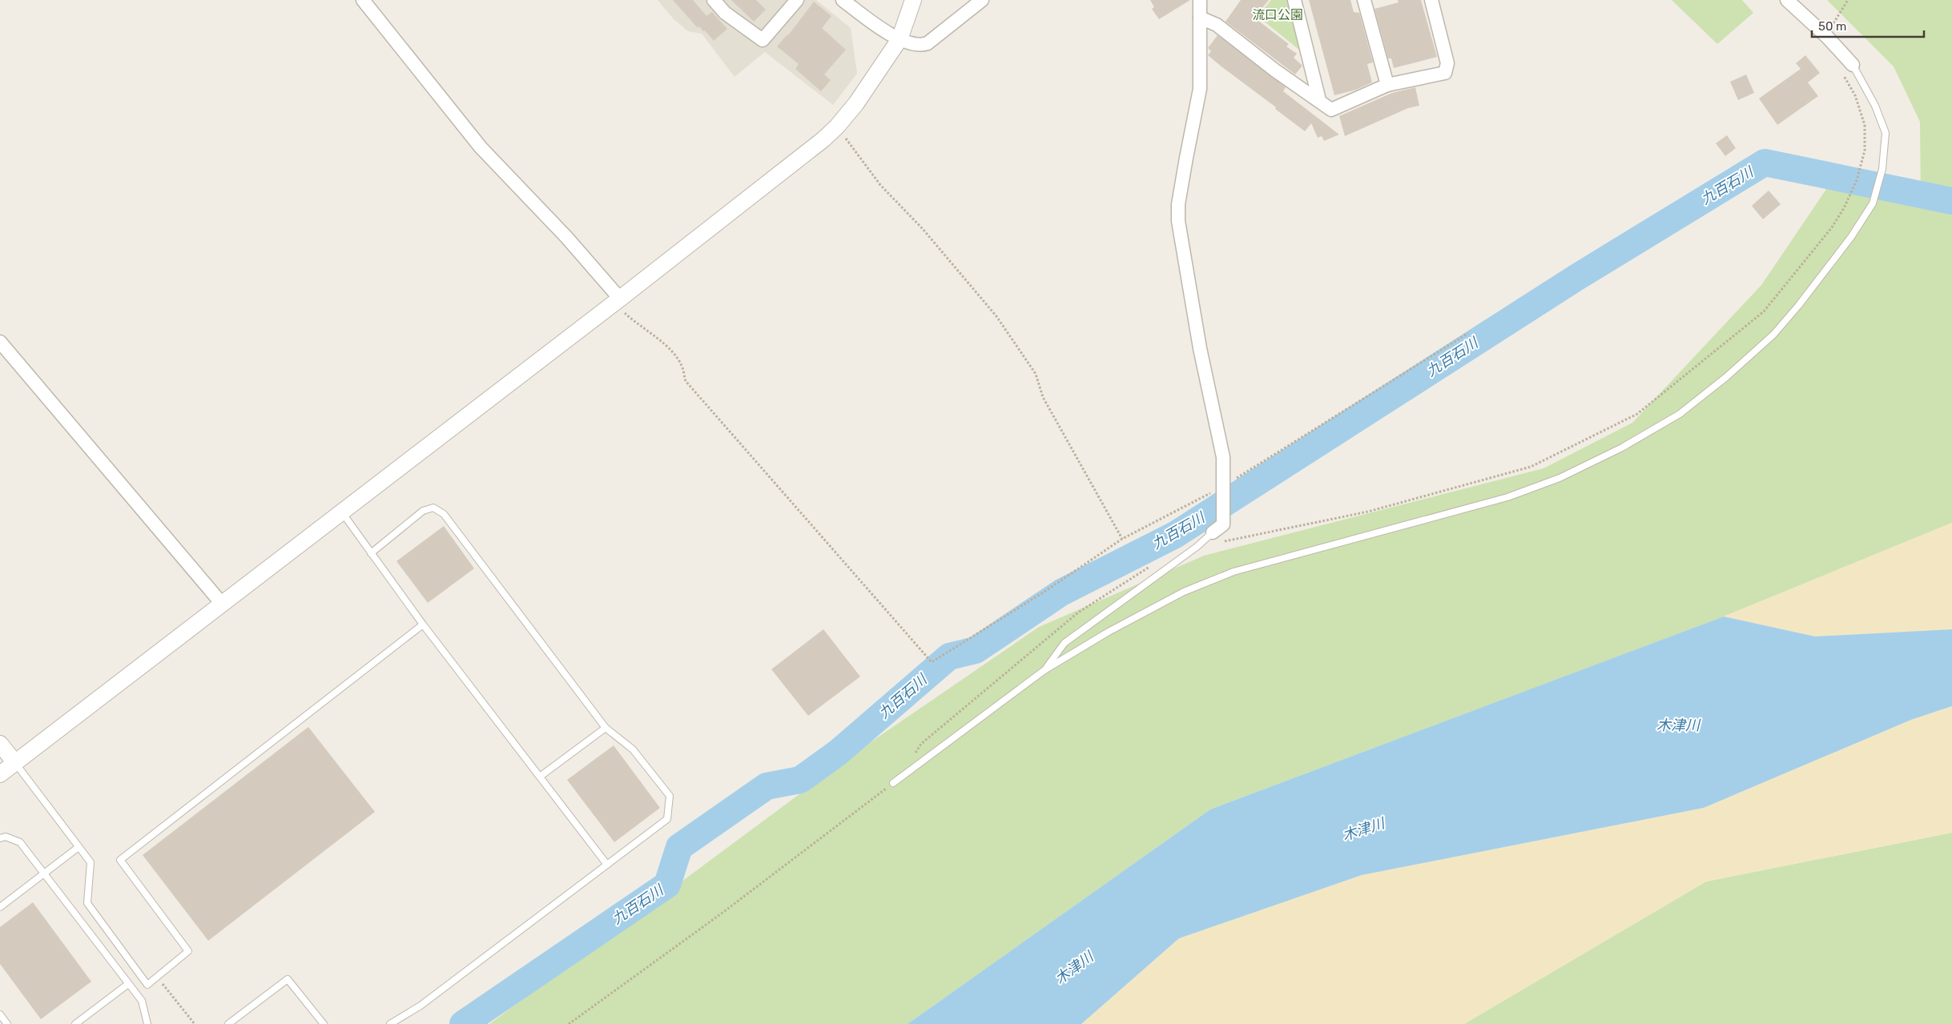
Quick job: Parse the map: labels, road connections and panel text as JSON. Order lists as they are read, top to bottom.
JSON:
{
  "water": ["九百石川", "木津川"],
  "parks": ["流口公園"],
  "scale_bar": "50 m"
}
